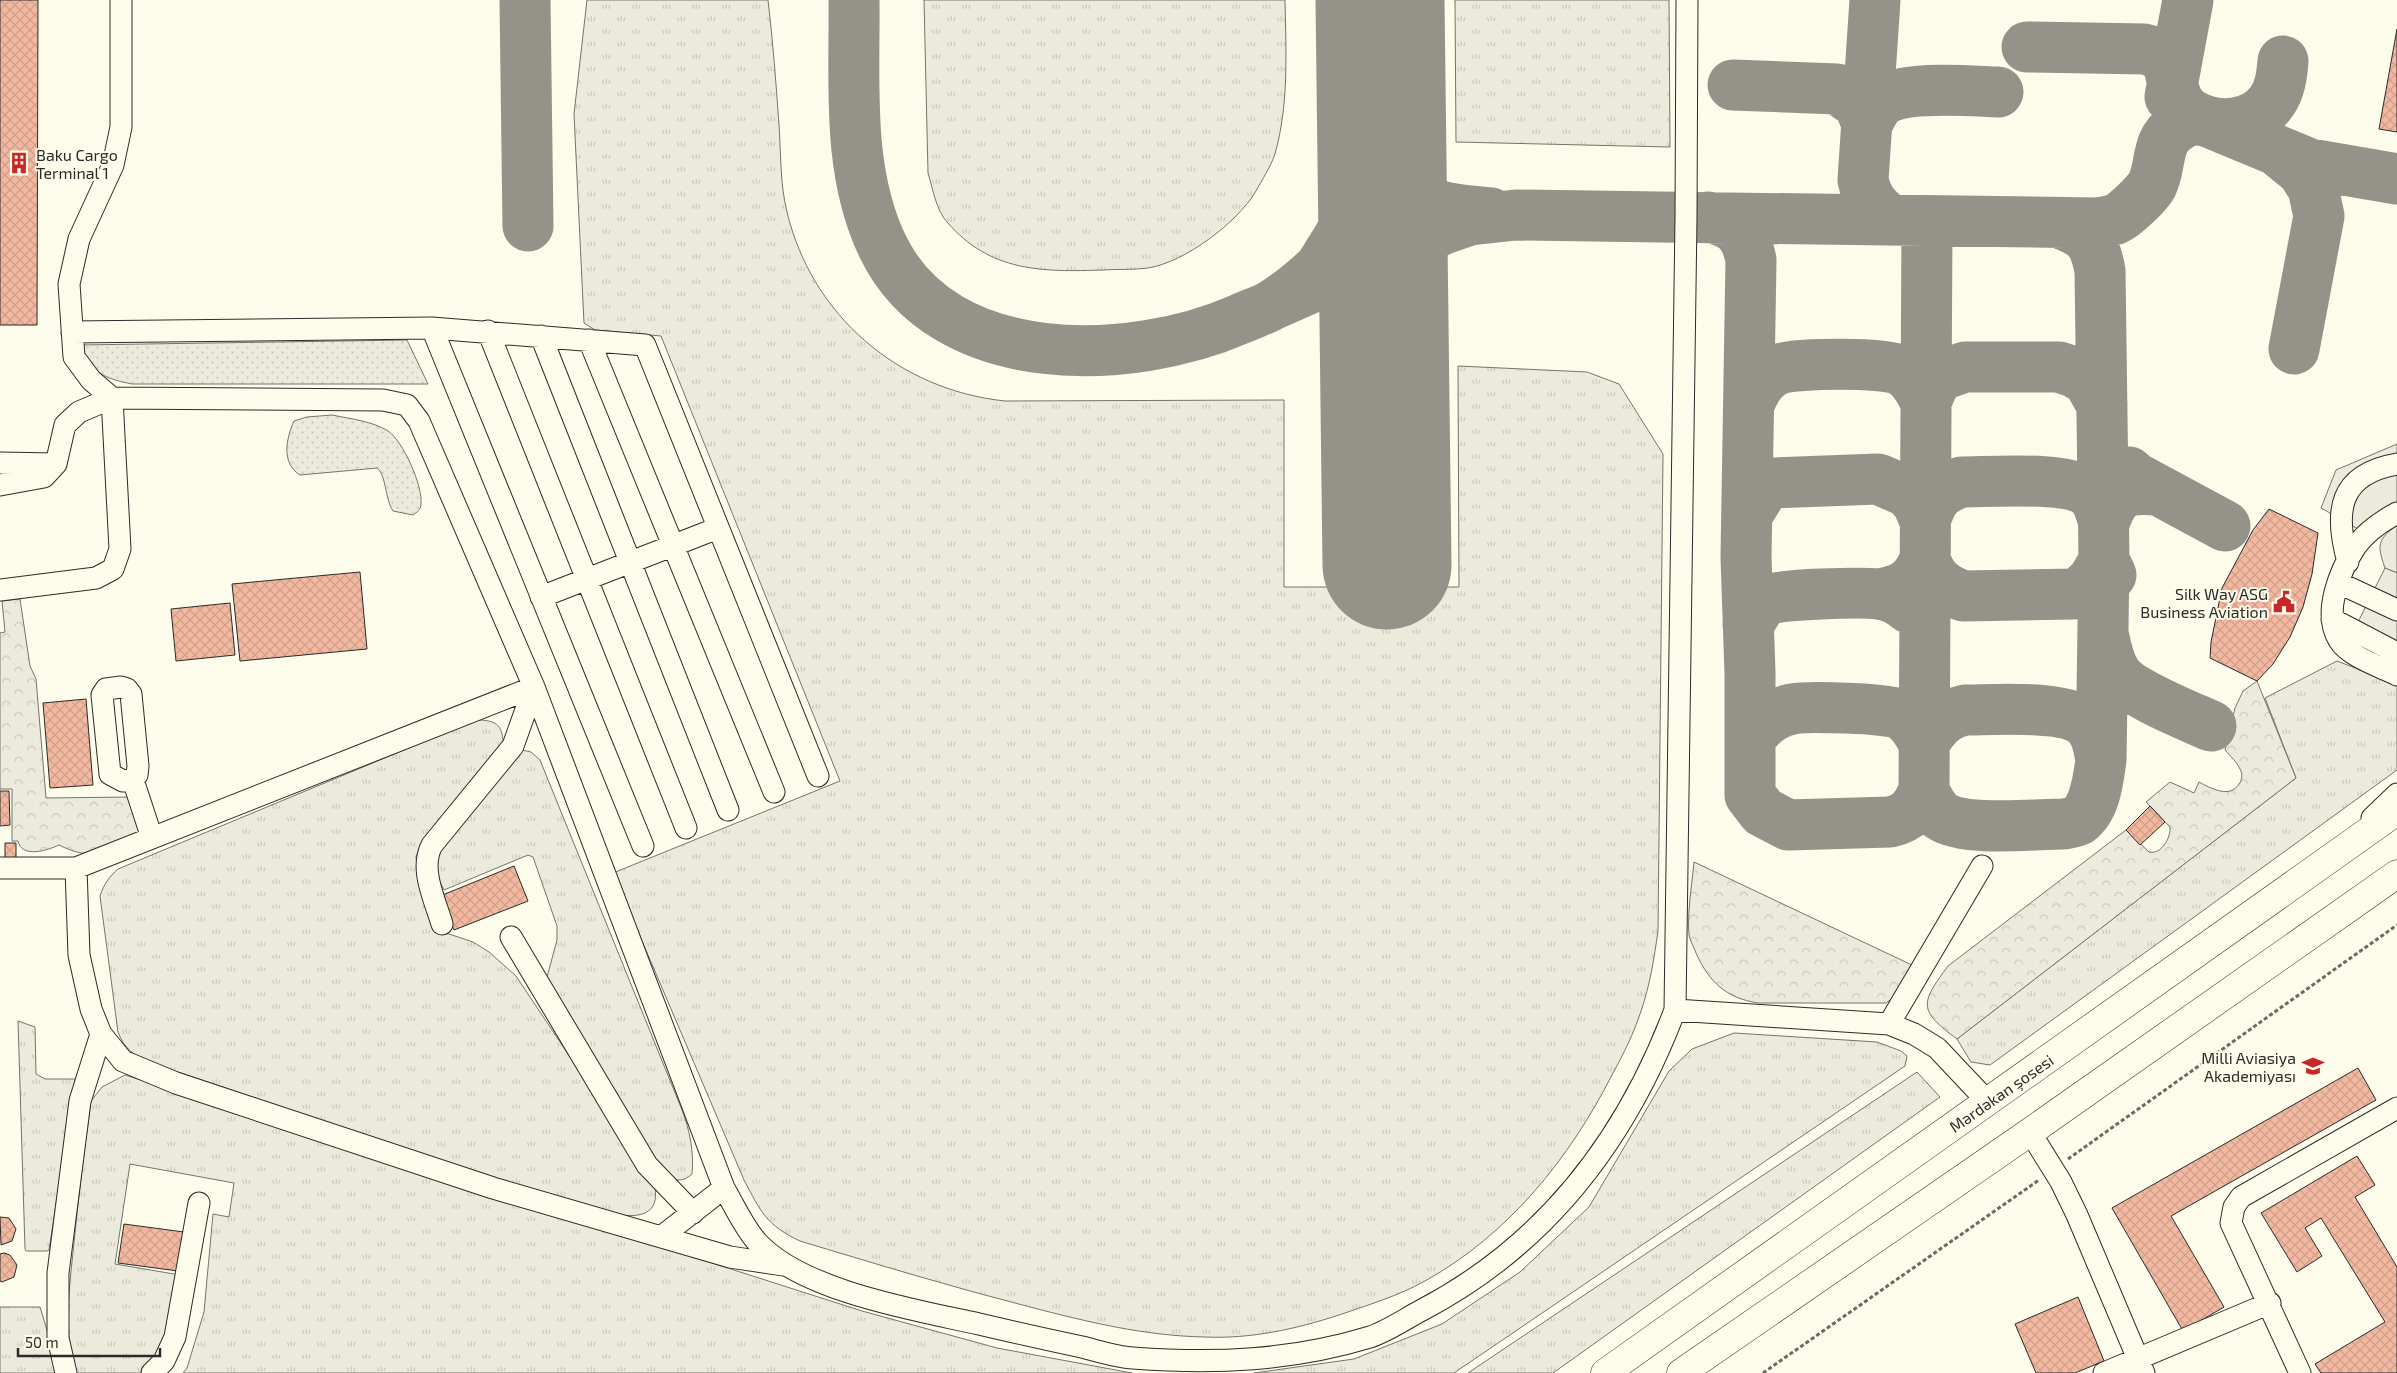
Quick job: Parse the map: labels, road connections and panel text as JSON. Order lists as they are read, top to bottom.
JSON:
{
  "streets": {
    "highway": ["Mərdəkan şosesi"]
  },
  "places": {
    "building": ["Baku Cargo Terminal 1"],
    "public building": ["Silk Way ASG Business Aviation"],
    "school or university": ["Milli Aviasiya Akademiyası"]
  },
  "scale_bar": "50 m"
}
